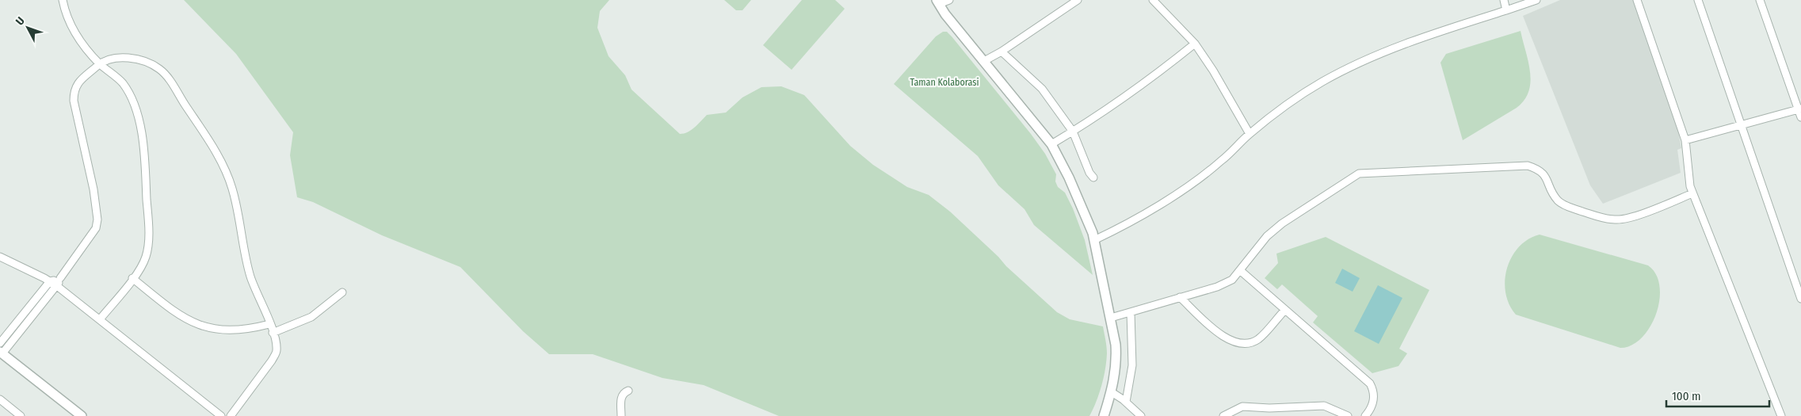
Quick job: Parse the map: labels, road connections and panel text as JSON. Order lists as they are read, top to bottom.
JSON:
{
  "parks": ["Taman Kolaborasi"],
  "scale_bar": "100 m",
  "north": "top left"
}
